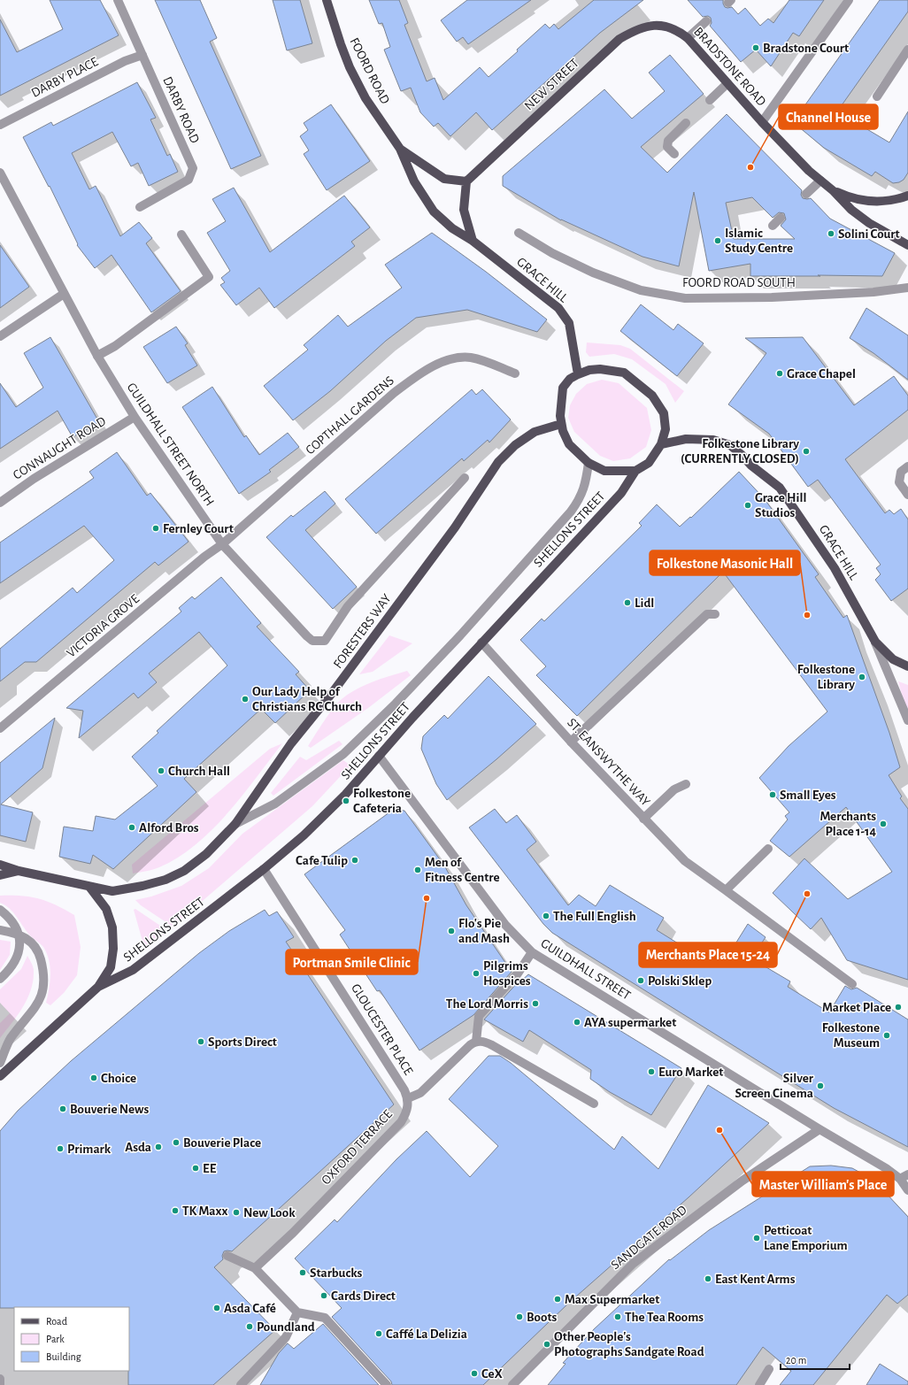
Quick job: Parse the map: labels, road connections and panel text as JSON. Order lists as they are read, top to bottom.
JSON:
{
  "streets": {
    "main road": [
      "BRADSTONE ROAD",
      "FOORD ROAD",
      "NEW STREET",
      "GRACE HILL",
      "SHELLONS STREET",
      "FORESTERS WAY"
    ],
    "street": [
      "DARBY PLACE",
      "DARBY ROAD",
      "FOORD ROAD SOUTH",
      "COPTHALL GARDENS",
      "GUILDHALL STREET NORTH",
      "CONNAUGHT ROAD",
      "VICTORIA GROVE",
      "ST. EANSWYTHE WAY",
      "GUILDHALL STREET",
      "GLOUCESTER PLACE",
      "OXFORD TERRACE",
      "SANDGATE ROAD"
    ]
  },
  "crossings": [
    ["BRADSTONE ROAD", "NEW STREET"],
    ["FOORD ROAD", "GRACE HILL"],
    ["DARBY PLACE", "DARBY ROAD"],
    ["GRACE HILL", "SHELLONS STREET"],
    ["GRACE HILL", "FORESTERS WAY"],
    ["COPTHALL GARDENS", "GUILDHALL STREET NORTH"],
    ["COPTHALL GARDENS", "VICTORIA GROVE"],
    ["GUILDHALL STREET NORTH", "CONNAUGHT ROAD"],
    ["GUILDHALL STREET NORTH", "VICTORIA GROVE"],
    ["SHELLONS STREET", "FORESTERS WAY"],
    ["SHELLONS STREET", "ST. EANSWYTHE WAY"],
    ["SHELLONS STREET", "GUILDHALL STREET"],
    ["SHELLONS STREET", "GLOUCESTER PLACE"],
    ["GUILDHALL STREET", "SANDGATE ROAD"],
    ["GLOUCESTER PLACE", "OXFORD TERRACE"]
  ],
  "places": [
    "Bradstone Court",
    "Channel House",
    "Solini Court",
    "Islamic Study Centre",
    "Grace Chapel",
    "Folkestone Library (CURRENTLY CLOSED)",
    "Grace Hill Studios",
    "Fernley Court",
    "Lidl",
    "Folkestone Masonic Hall",
    "Folkestone Library",
    "Our Lady Help of Christians RC Church",
    "Church Hall",
    "Small Eyes",
    "Folkestone Cafeteria",
    "Merchants Place 1-14",
    "Alford Bros",
    "Cafe Tulip",
    "Men of Fitness Centre",
    "Merchants Place 15-24",
    "Portman Smile Clinic",
    "The Full English",
    "Flo's Pie and Mash",
    "Pilgrims Hospices",
    "Polski Sklep",
    "The Lord Morris",
    "Market Place",
    "AYA supermarket",
    "Folkestone Museum",
    "Sports Direct",
    "Euro Market",
    "Choice",
    "Silver Screen Cinema",
    "Bouverie News",
    "Master William's Place",
    "Bouverie Place",
    "Asda",
    "Primark",
    "EE",
    "TK Maxx",
    "New Look",
    "Petticoat Lane Emporium",
    "Starbucks",
    "East Kent Arms",
    "Cards Direct",
    "Max Supermarket",
    "Asda Café",
    "Boots",
    "The Tea Rooms",
    "Poundland",
    "Caffé La Delizia",
    "Other People's Photographs Sandgate Road",
    "CeX"
  ],
  "legend": ["Road", "Park", "Building"],
  "scale_bar": "20 m"
}
